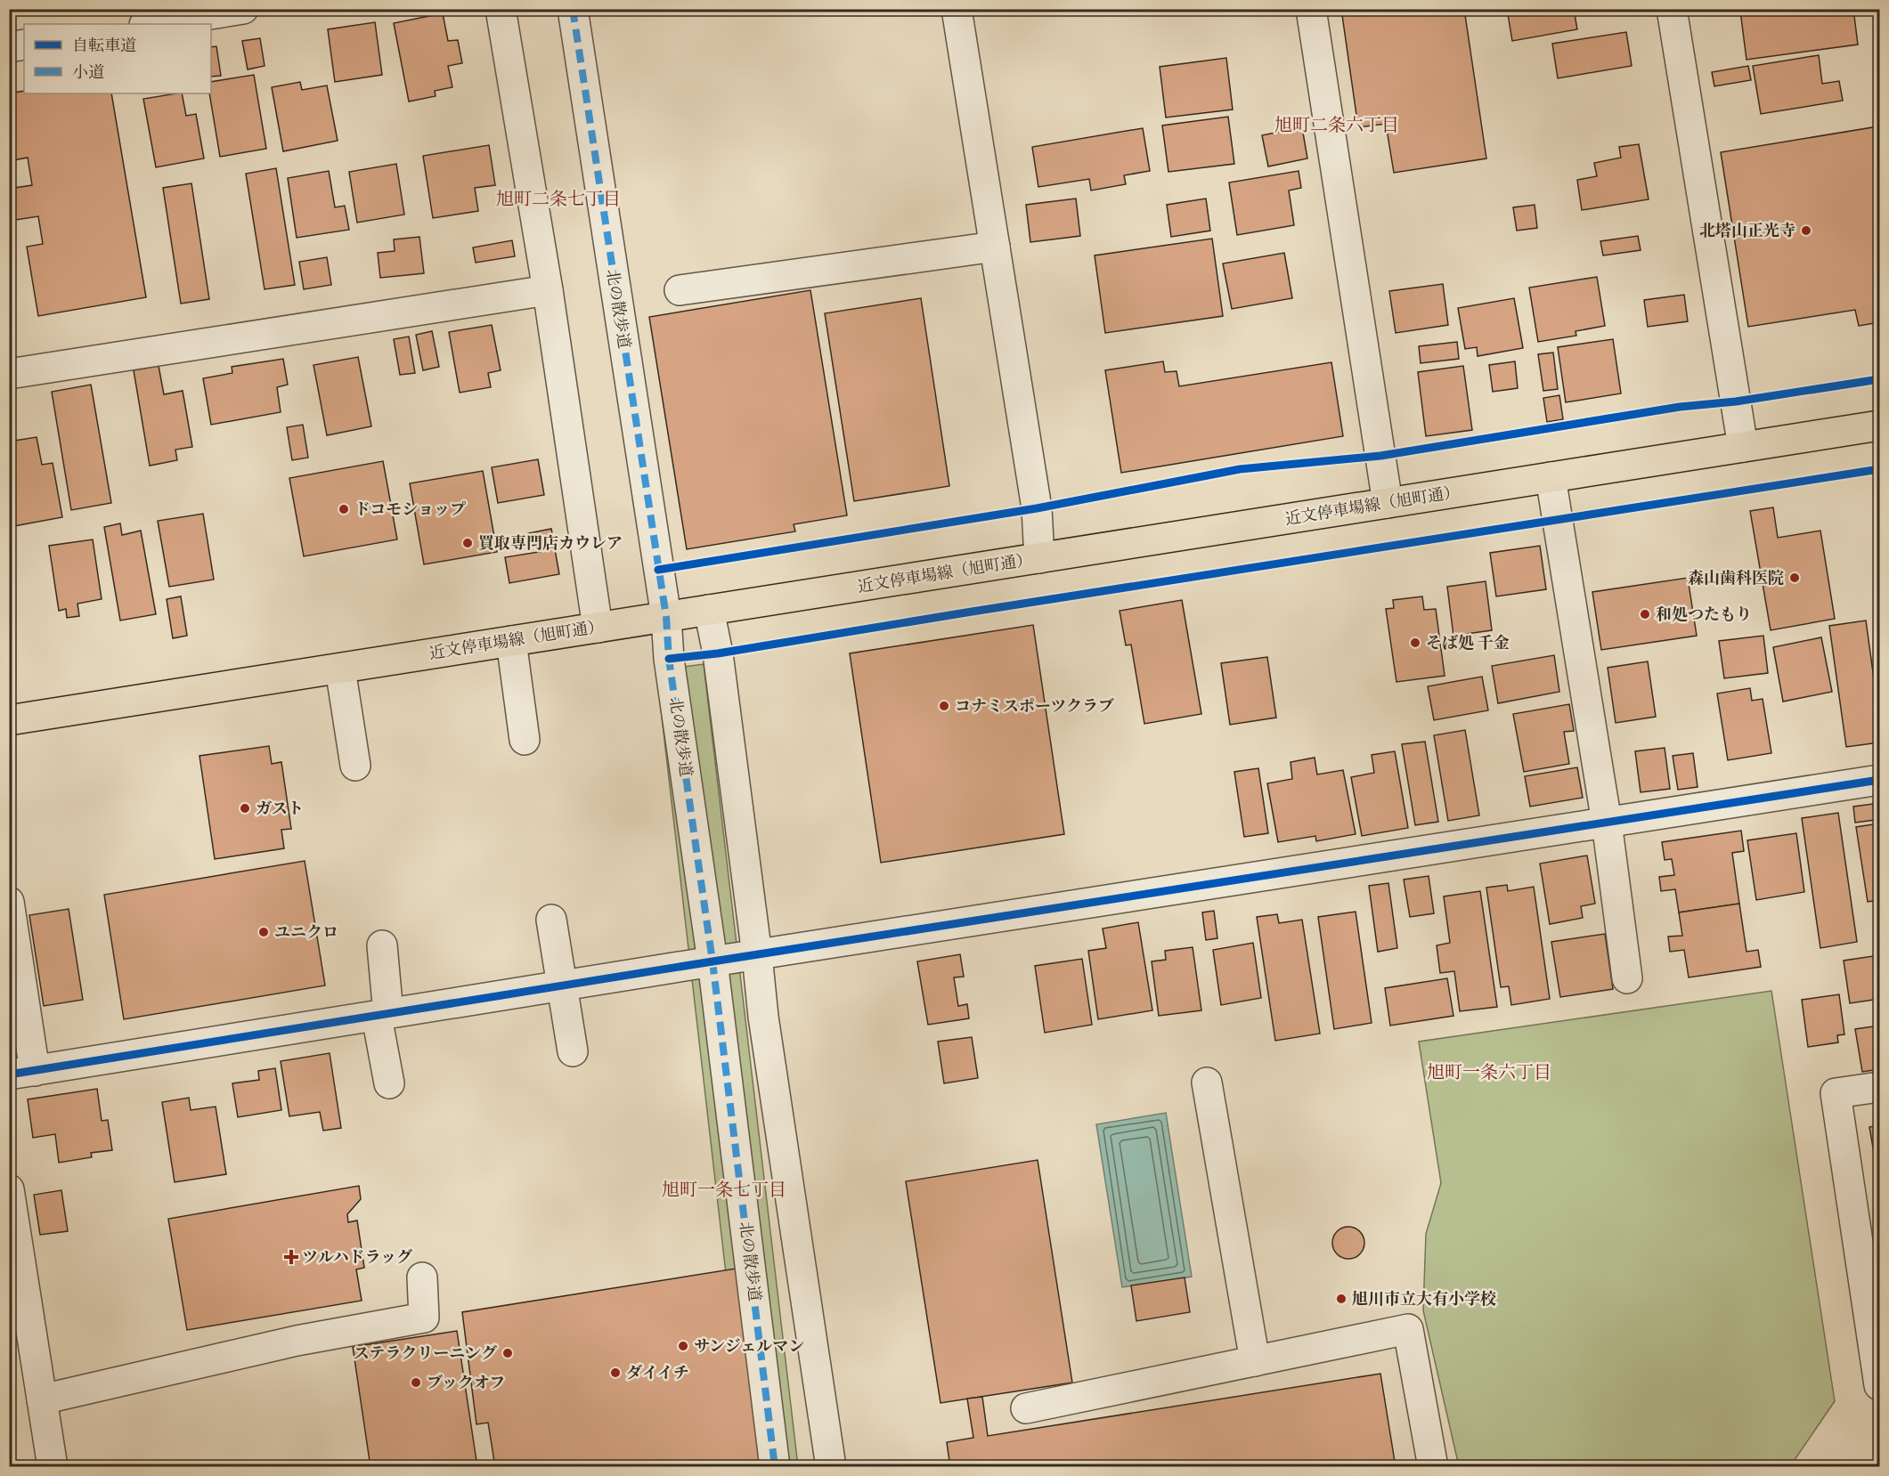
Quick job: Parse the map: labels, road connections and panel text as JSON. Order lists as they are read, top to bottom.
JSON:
{
  "streets": {
    "main road": ["近文停車場線（旭町通）"],
    "street": ["北の散歩道"]
  },
  "crossings": [
    ["北の散歩道", "近文停車場線（旭町通）"]
  ],
  "districts": [
    "旭町二条六丁目",
    "旭町二条七丁目",
    "旭町一条六丁目",
    "旭町一条七丁目"
  ],
  "places": {
    "other": [
      "北塔山正光寺",
      "ドコモショップ",
      "買取専門店カウレア",
      "森山歯科医院",
      "和処つたもり",
      "そば処 千金",
      "コナミスポーツクラブ",
      "ガスト",
      "ユニクロ",
      "旭川市立大有小学校",
      "サンジェルマン",
      "ステラクリーニング",
      "ダイイチ",
      "ブックオフ"
    ],
    "health": ["ツルハドラッグ"]
  },
  "legend": ["自転車道", "小道"]
}
